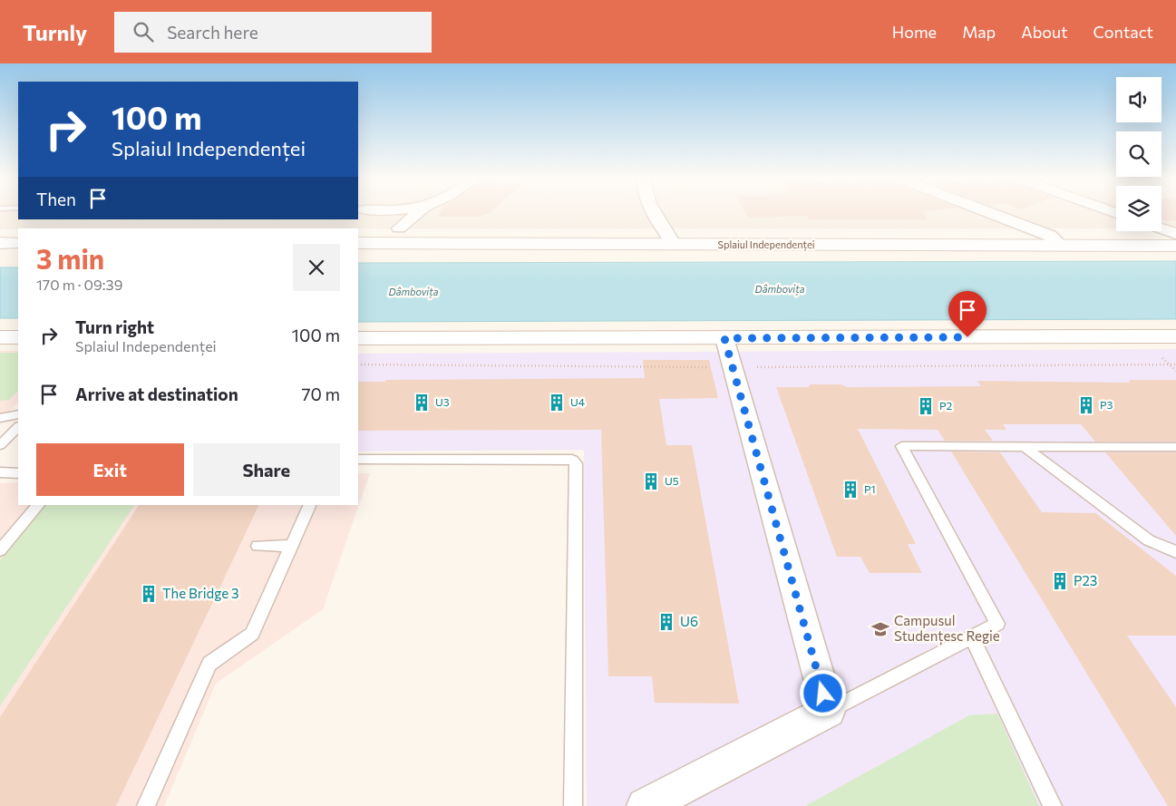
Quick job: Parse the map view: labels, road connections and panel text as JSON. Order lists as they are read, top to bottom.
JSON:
{
  "streets": {
    "main road": ["Splaiul Independenței"]
  },
  "water": ["Dâmbovița"],
  "places": {
    "building": [
      "U3",
      "U4",
      "P3",
      "P2",
      "U5",
      "P1",
      "P23",
      "The Bridge 3",
      "U6"
    ],
    "school or university": ["Campusul Studențesc Regie"]
  },
  "page": {
    "header": "Turnly",
    "search": "Search here",
    "nav": [
      "Home",
      "Map",
      "About",
      "Contact"
    ],
    "turn": ["100 m", "Splaiul Independenței"],
    "then": "Then",
    "heading": ["3 min", "170 m · 09:39"],
    "list": [
      {
        "name": "Turn right",
        "note": "Splaiul Independenței",
        "value": "100 m"
      },
      {
        "name": "Arrive at destination",
        "value": "70 m"
      }
    ],
    "buttons": ["Exit", "Share"]
  }
}
